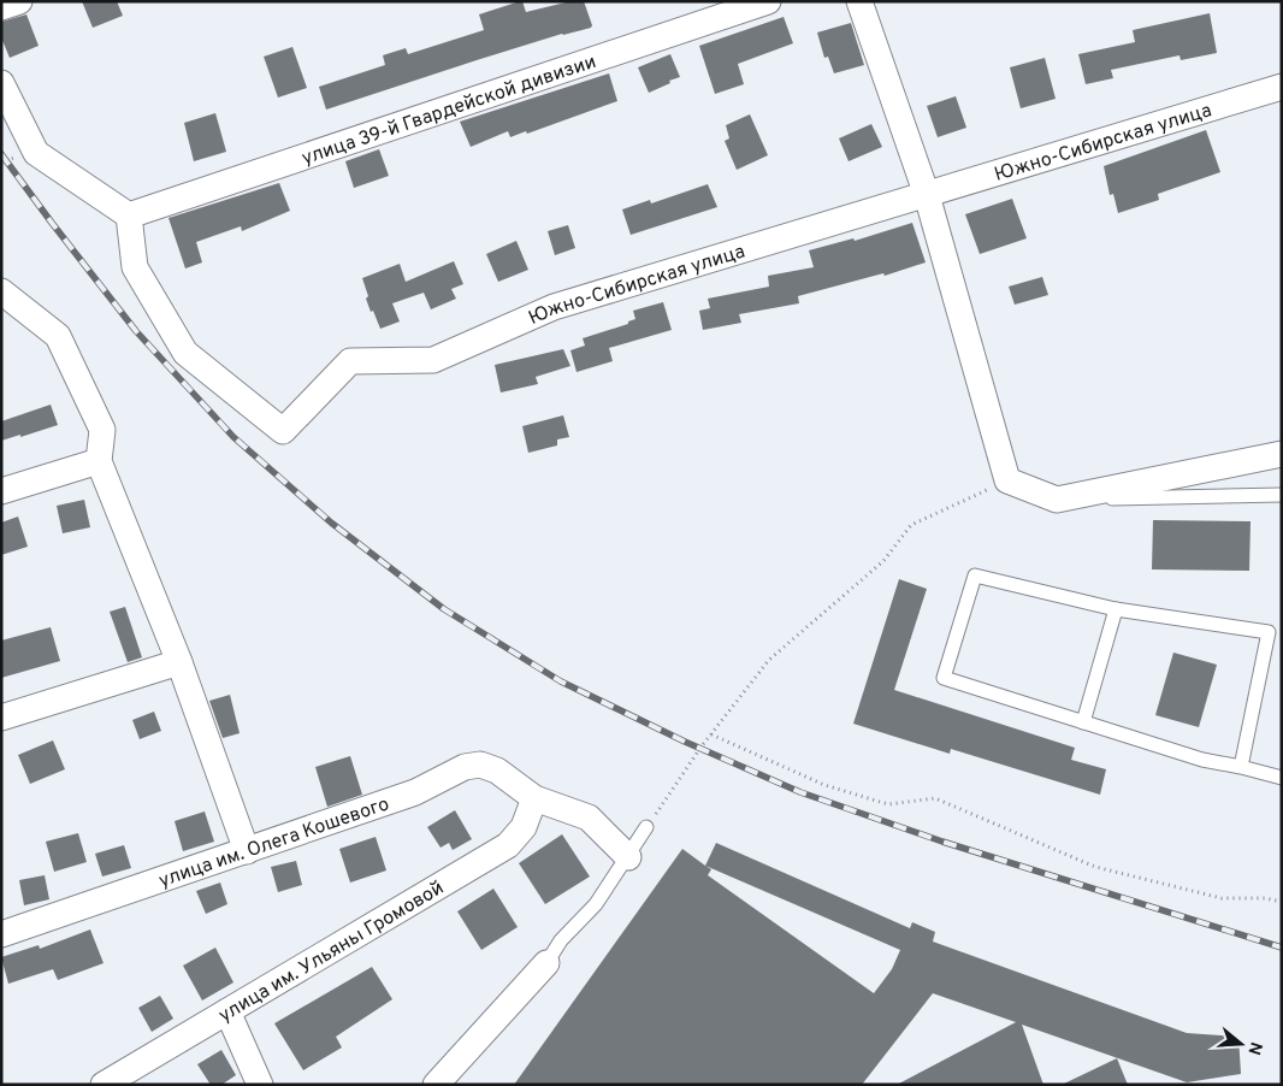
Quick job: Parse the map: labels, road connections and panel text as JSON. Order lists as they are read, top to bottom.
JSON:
{
  "streets": {
    "street": [
      "улица 39-й Гвардейской дивизии",
      "Южно-Сибирская улица",
      "улица им. Олега Кошевого",
      "улица им. Ульяны Громовой"
    ]
  },
  "crossings": [
    ["улица 39-й Гвардейской дивизии", "Южно-Сибирская улица"],
    ["улица им. Олега Кошевого", "улица им. Ульяны Громовой"]
  ],
  "north": "right"
}
